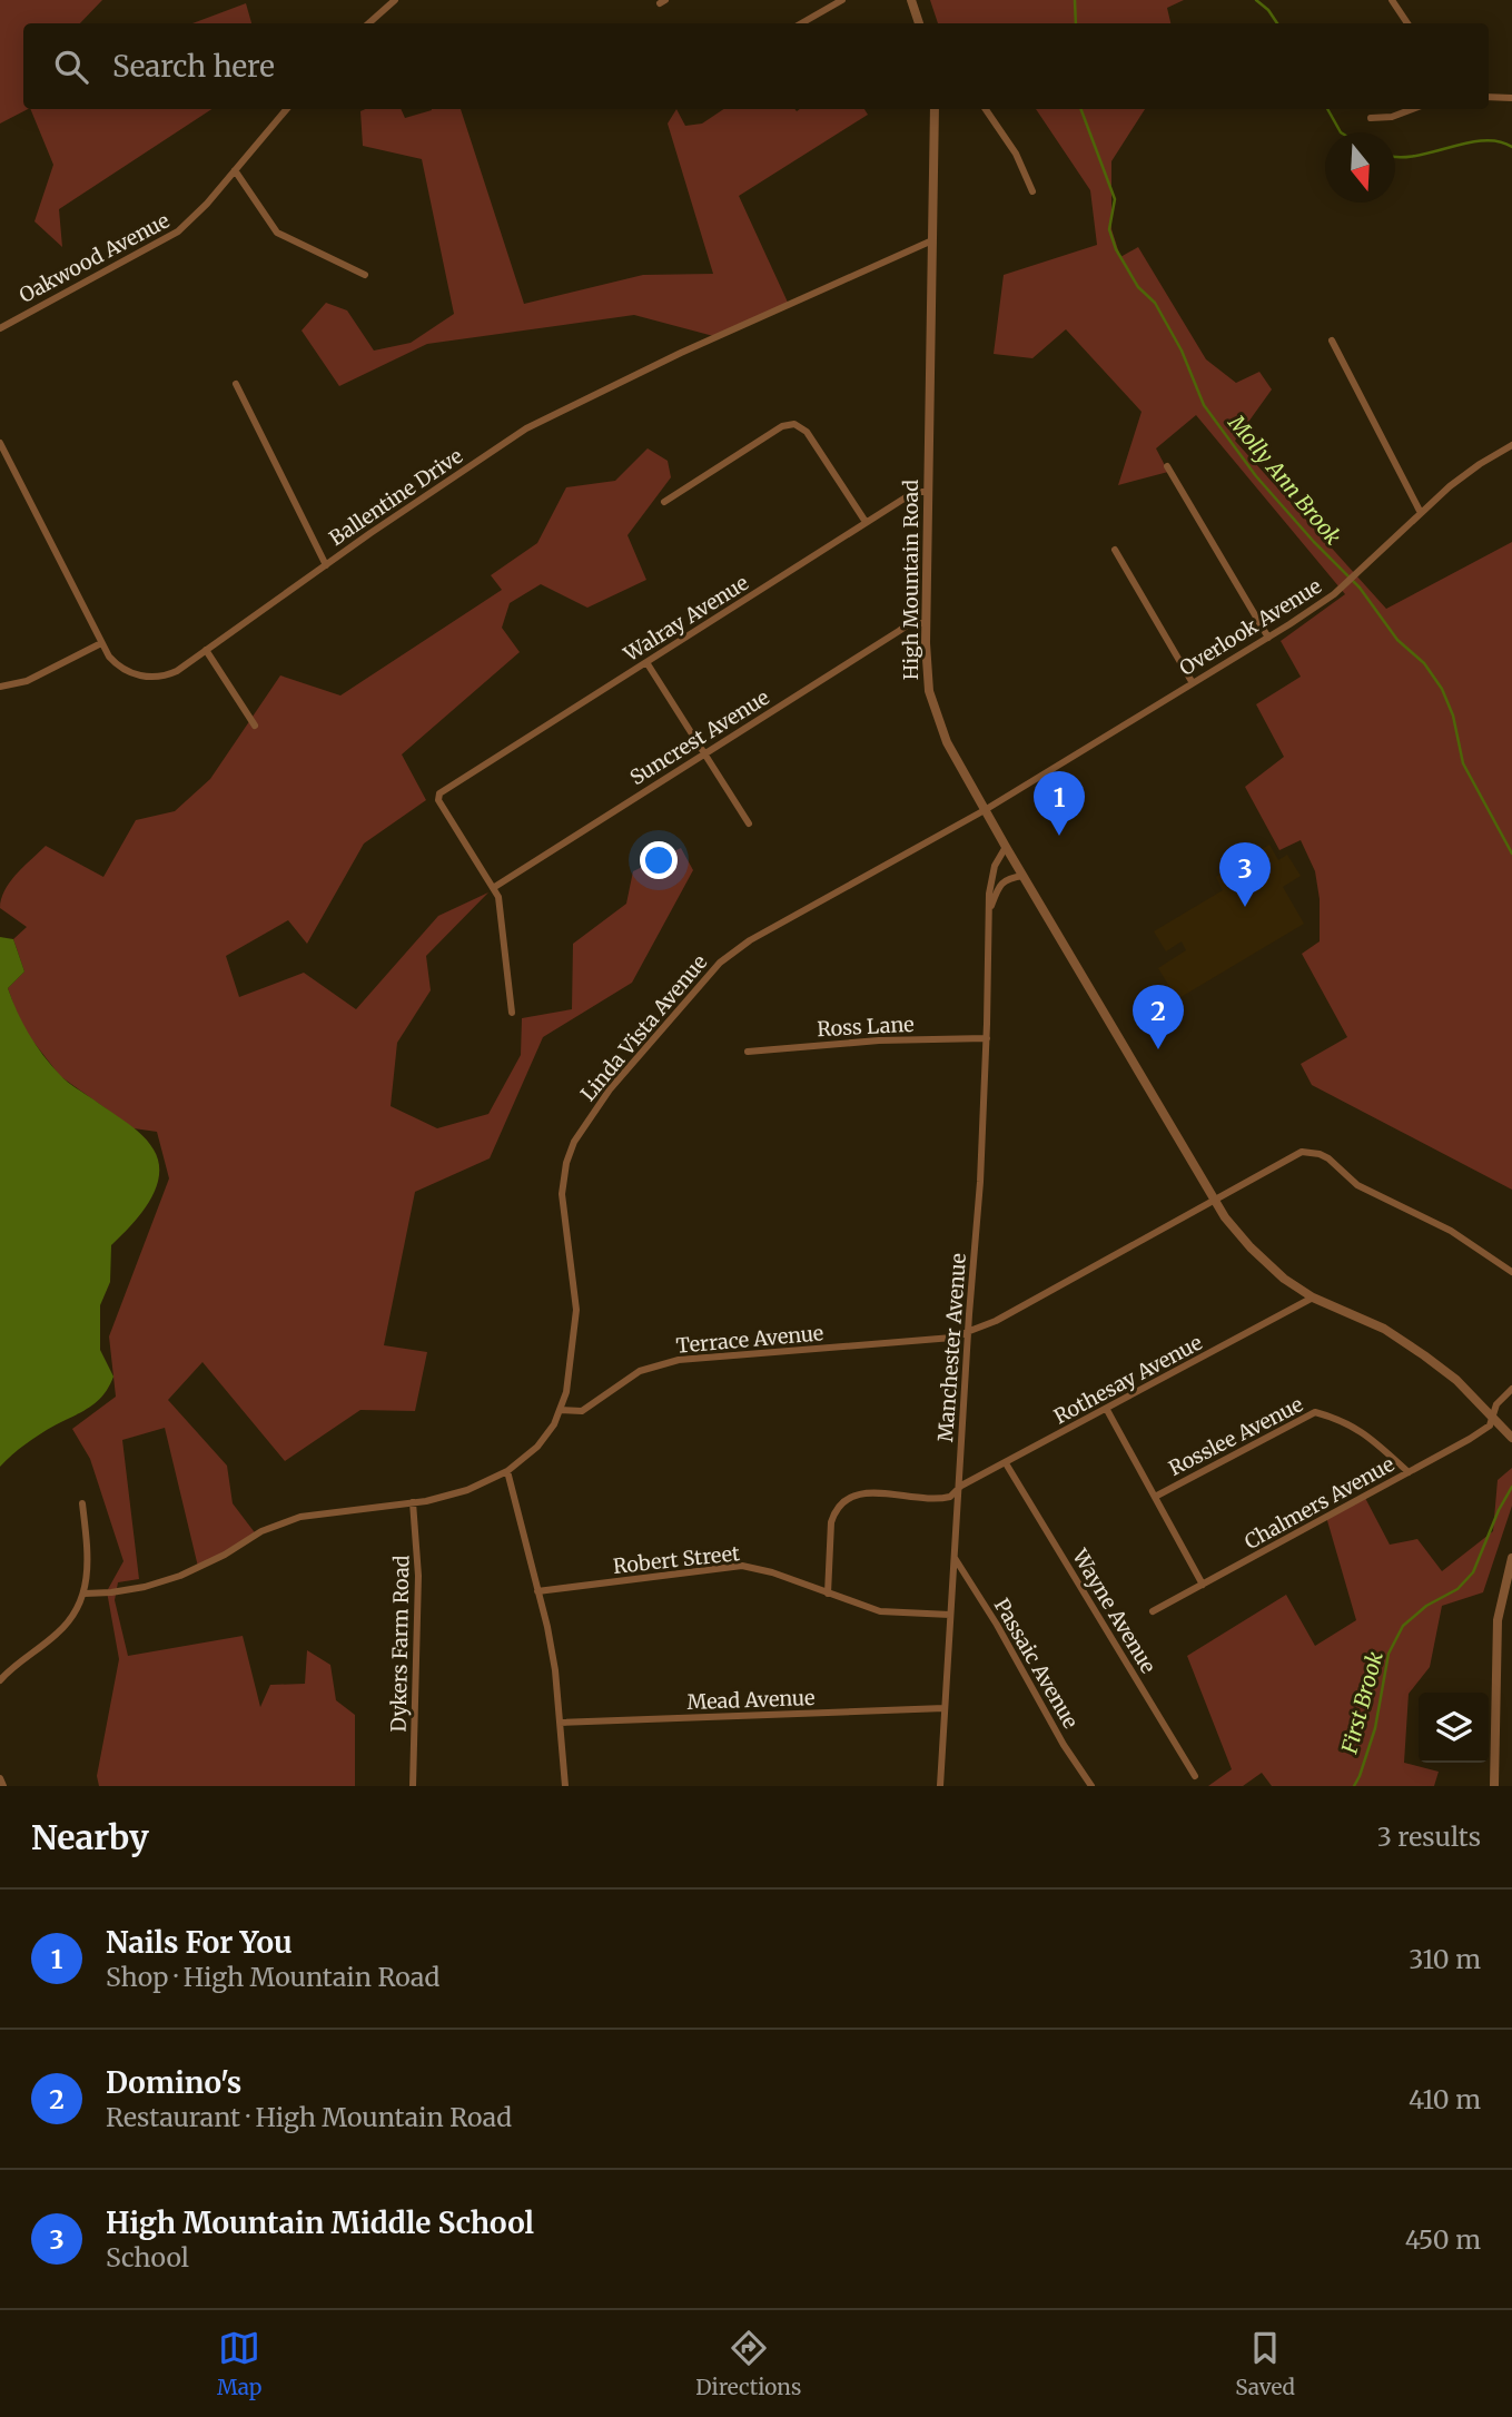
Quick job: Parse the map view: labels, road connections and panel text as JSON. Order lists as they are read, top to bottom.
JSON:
{
  "streets": {
    "street": [
      "Oakwood Avenue",
      "Ballentine Drive",
      "High Mountain Road",
      "Walray Avenue",
      "Overlook Avenue",
      "Suncrest Avenue",
      "Ross Lane",
      "Linda Vista Avenue",
      "Terrace Avenue",
      "Manchester Avenue",
      "Rothesay Avenue",
      "Rosslee Avenue",
      "Chalmers Avenue",
      "Robert Street",
      "Wayne Avenue",
      "Dykers Farm Road",
      "Passaic Avenue",
      "Mead Avenue"
    ]
  },
  "crossings": [
    ["Ballentine Drive", "High Mountain Road"],
    ["High Mountain Road", "Walray Avenue"],
    ["High Mountain Road", "Overlook Avenue"],
    ["High Mountain Road", "Suncrest Avenue"],
    ["High Mountain Road", "Linda Vista Avenue"],
    ["High Mountain Road", "Terrace Avenue"],
    ["High Mountain Road", "Manchester Avenue"],
    ["High Mountain Road", "Rothesay Avenue"],
    ["High Mountain Road", "Chalmers Avenue"],
    ["Walray Avenue", "Suncrest Avenue"],
    ["Overlook Avenue", "Linda Vista Avenue"],
    ["Ross Lane", "Manchester Avenue"],
    ["Linda Vista Avenue", "Terrace Avenue"],
    ["Terrace Avenue", "Manchester Avenue"],
    ["Manchester Avenue", "Rothesay Avenue"],
    ["Manchester Avenue", "Robert Street"],
    ["Manchester Avenue", "Passaic Avenue"],
    ["Manchester Avenue", "Mead Avenue"],
    ["Rothesay Avenue", "Robert Street"],
    ["Rothesay Avenue", "Wayne Avenue"],
    ["Rosslee Avenue", "Chalmers Avenue"]
  ],
  "water": ["Molly Ann Brook", "First Brook"],
  "north": "bottom",
  "page": {
    "search": "Search here",
    "pins": ["1", "3", "2"],
    "heading": ["Nearby", "3 results"],
    "list": [
      {
        "mark": "1",
        "name": "Nails For You",
        "note": "Shop · High Mountain Road",
        "value": "310 m"
      },
      {
        "mark": "2",
        "name": "Domino's",
        "note": "Restaurant · High Mountain Road",
        "value": "410 m"
      },
      {
        "mark": "3",
        "name": "High Mountain Middle School",
        "note": "School",
        "value": "450 m"
      }
    ],
    "nav": ["Map", "Directions", "Saved"]
  }
}
